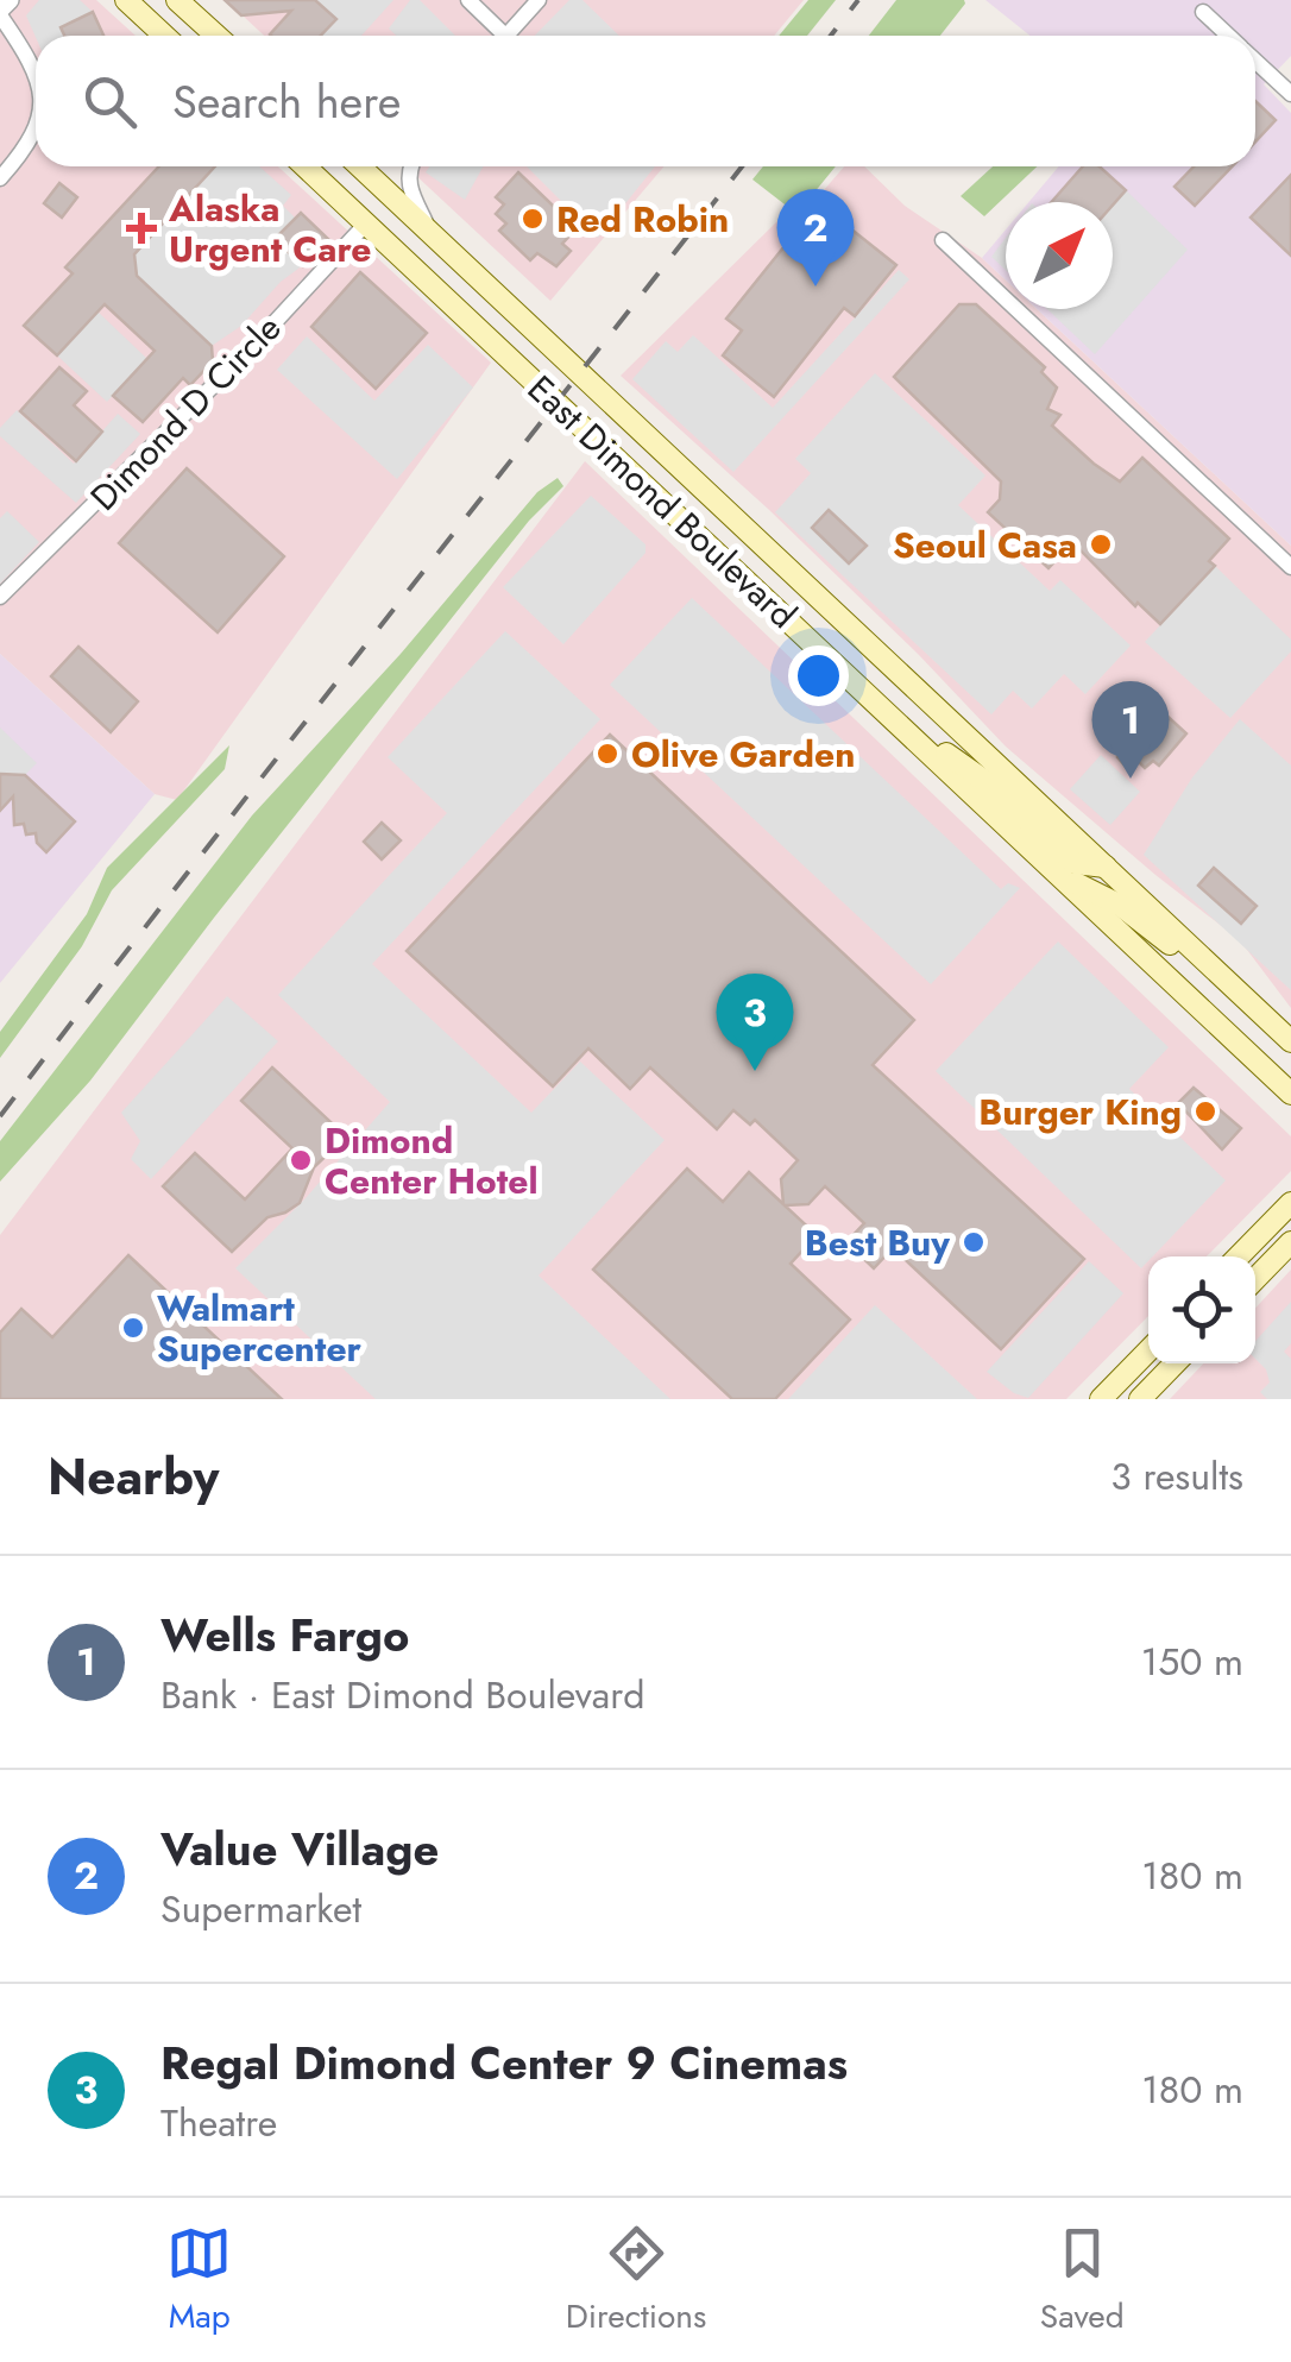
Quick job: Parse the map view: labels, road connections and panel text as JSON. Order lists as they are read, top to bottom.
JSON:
{
  "streets": {
    "main road": ["East Dimond Boulevard"],
    "street": ["Dimond D Circle"]
  },
  "crossings": [
    ["Dimond D Circle", "East Dimond Boulevard"]
  ],
  "places": {
    "other": [
      "Red Robin",
      "Seoul Casa",
      "Olive Garden",
      "Burger King",
      "Dimond Center Hotel",
      "Best Buy",
      "Walmart Supercenter"
    ],
    "health": ["Alaska Urgent Care"]
  },
  "north": "top right",
  "page": {
    "search": "Search here",
    "pins": ["2", "1", "3"],
    "heading": ["Nearby", "3 results"],
    "list": [
      {
        "mark": "1",
        "name": "Wells Fargo",
        "note": "Bank · East Dimond Boulevard",
        "value": "150 m"
      },
      {
        "mark": "2",
        "name": "Value Village",
        "note": "Supermarket",
        "value": "180 m"
      },
      {
        "mark": "3",
        "name": "Regal Dimond Center 9 Cinemas",
        "note": "Theatre",
        "value": "180 m"
      }
    ],
    "nav": ["Map", "Directions", "Saved"]
  }
}
